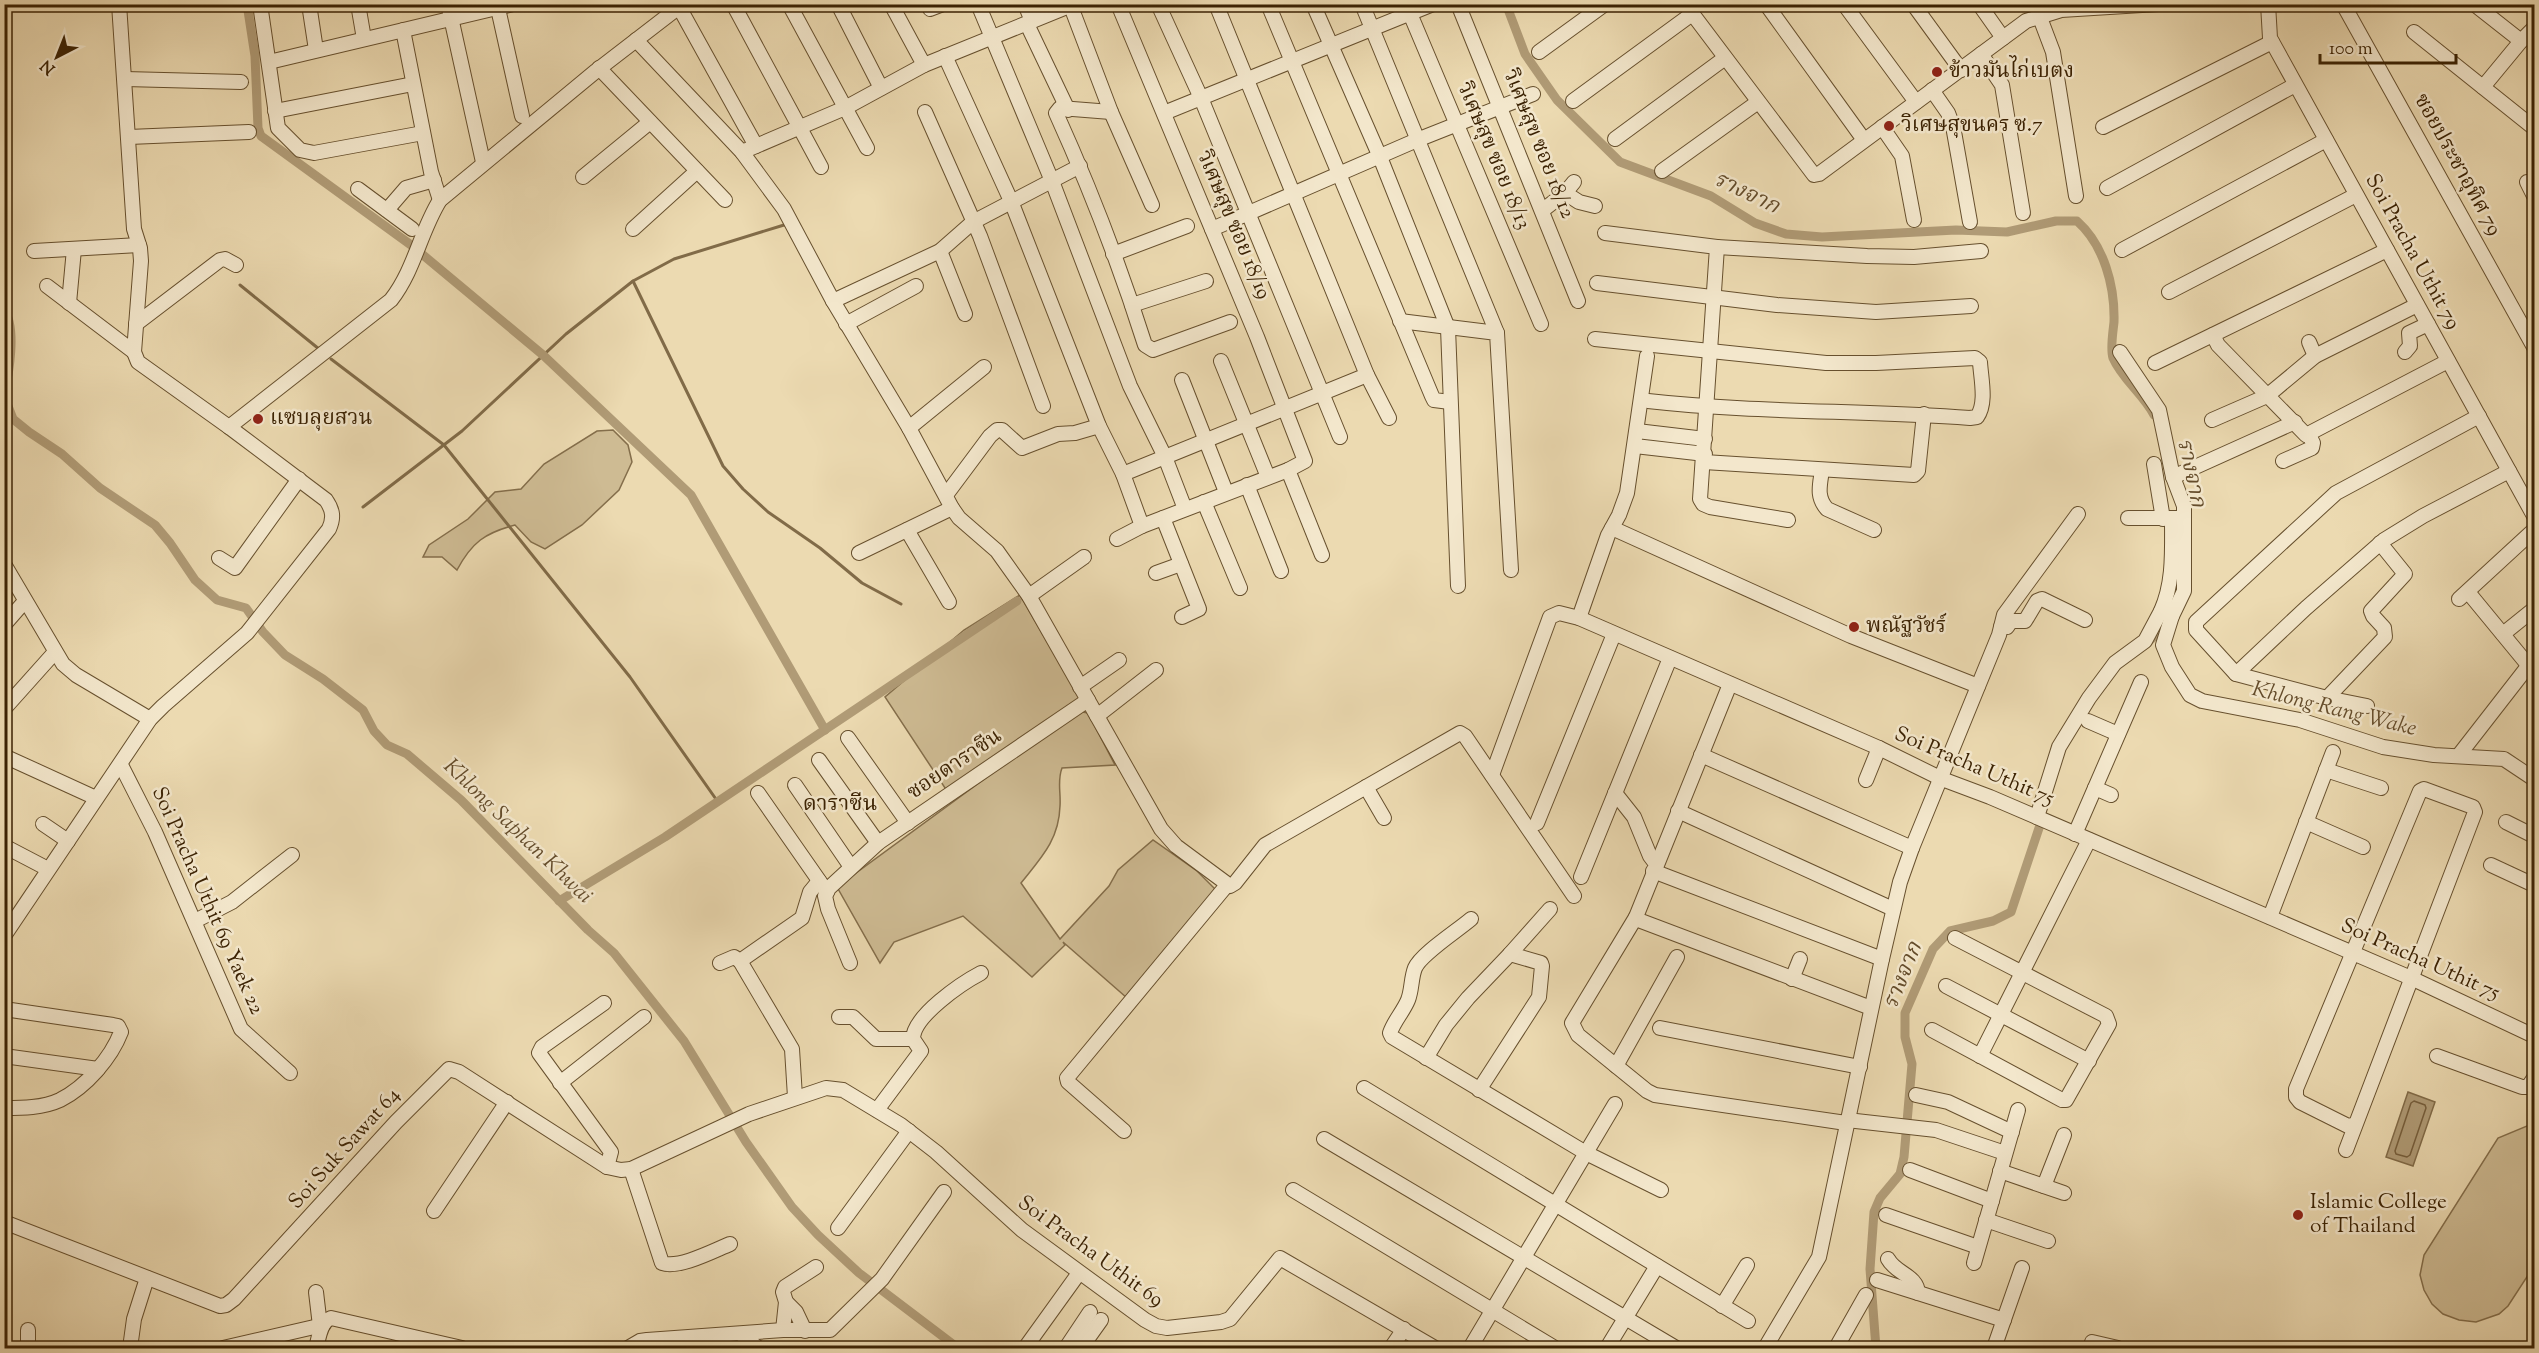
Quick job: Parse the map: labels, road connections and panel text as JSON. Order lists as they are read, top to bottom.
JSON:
{
  "streets": {
    "street": [
      "วิเศษสุข ซอย 18/12",
      "วิเศษสุข ซอย 18/13",
      "ซอยประชาอุทิศ 79",
      "วิเศษสุข ซอย 18/19",
      "Soi Pracha Uthit 79",
      "ซอยดาราซีน",
      "Soi Pracha Uthit 75",
      "Soi Pracha Uthit 69 Yaek 22",
      "Soi Suk Sawat 64",
      "Soi Pracha Uthit 69"
    ]
  },
  "crossings": [
    ["Soi Suk Sawat 64", "Soi Pracha Uthit 69"]
  ],
  "districts": ["ดาราซีน"],
  "water": ["รางจาก", "Khlong Rang Wake", "Khlong Saphan Khwai"],
  "places": [
    "ข้าวมันไก่เบตง",
    "วิเศษสุขนคร ซ.7",
    "แซบลุยสวน",
    "พณัฐวัชร์",
    "Islamic College of Thailand"
  ],
  "scale_bar": "100 m",
  "north": "bottom left"
}
